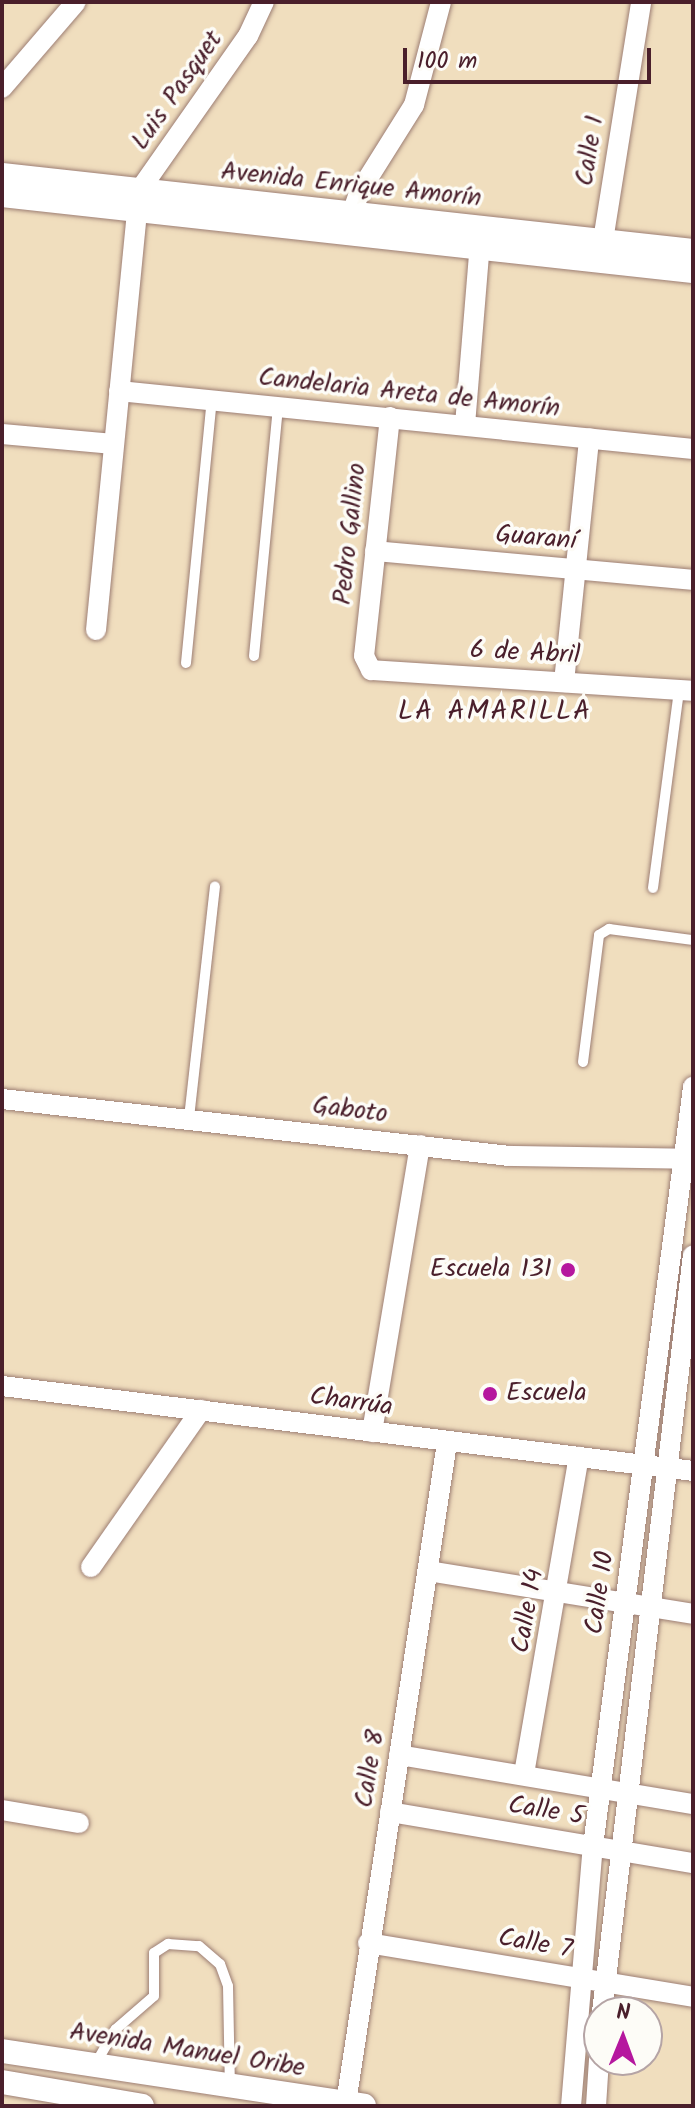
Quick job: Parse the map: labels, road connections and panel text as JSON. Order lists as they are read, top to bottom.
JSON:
{
  "streets": {
    "street": [
      "Luis Pasquet",
      "Calle 1",
      "Avenida Enrique Amorín",
      "Candelaria Areta de Amorín",
      "Pedro Gallino",
      "Guaraní",
      "6 de Abril",
      "Gaboto",
      "Charrúa",
      "Calle 10",
      "Calle 14",
      "Calle 8",
      "Calle 5",
      "Calle 7",
      "Avenida Manuel Oribe"
    ]
  },
  "crossings": [
    ["Luis Pasquet", "Avenida Enrique Amorín"],
    ["Calle 1", "Avenida Enrique Amorín"],
    ["Candelaria Areta de Amorín", "Pedro Gallino"],
    ["Pedro Gallino", "Guaraní"],
    ["Pedro Gallino", "6 de Abril"],
    ["Gaboto", "Calle 10"],
    ["Charrúa", "Calle 10"],
    ["Charrúa", "Calle 14"],
    ["Charrúa", "Calle 8"],
    ["Calle 10", "Calle 5"],
    ["Calle 10", "Calle 7"],
    ["Calle 8", "Calle 5"],
    ["Calle 8", "Calle 7"],
    ["Calle 8", "Avenida Manuel Oribe"]
  ],
  "districts": ["LA AMARILLA"],
  "places": ["Escuela 131", "Escuela"],
  "scale_bar": "100 m",
  "north": "top"
}
